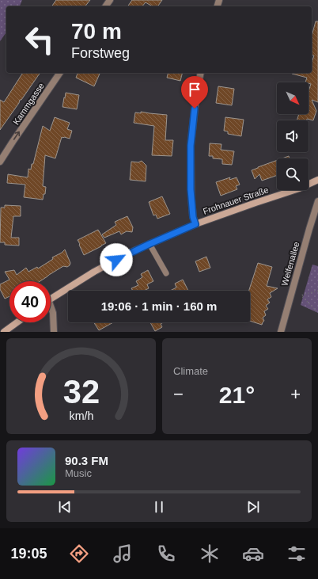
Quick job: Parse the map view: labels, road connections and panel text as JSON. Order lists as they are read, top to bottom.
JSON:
{
  "streets": {
    "street": ["Kammgasse", "Frohnauer Straße", "Welfenallee"]
  },
  "one_way": ["Kammgasse"],
  "north": "bottom right",
  "page": {
    "turn": ["70 m", "Forstweg"],
    "limit": "40",
    "trip": "19:06 · 1 min · 160 m",
    "tile": "Climate",
    "heat": ["−", "21°", "+"],
    "song": ["90.3 FM", "Music"],
    "tabs": "19:05",
    "gauge": ["32", "km/h"]
  }
}
